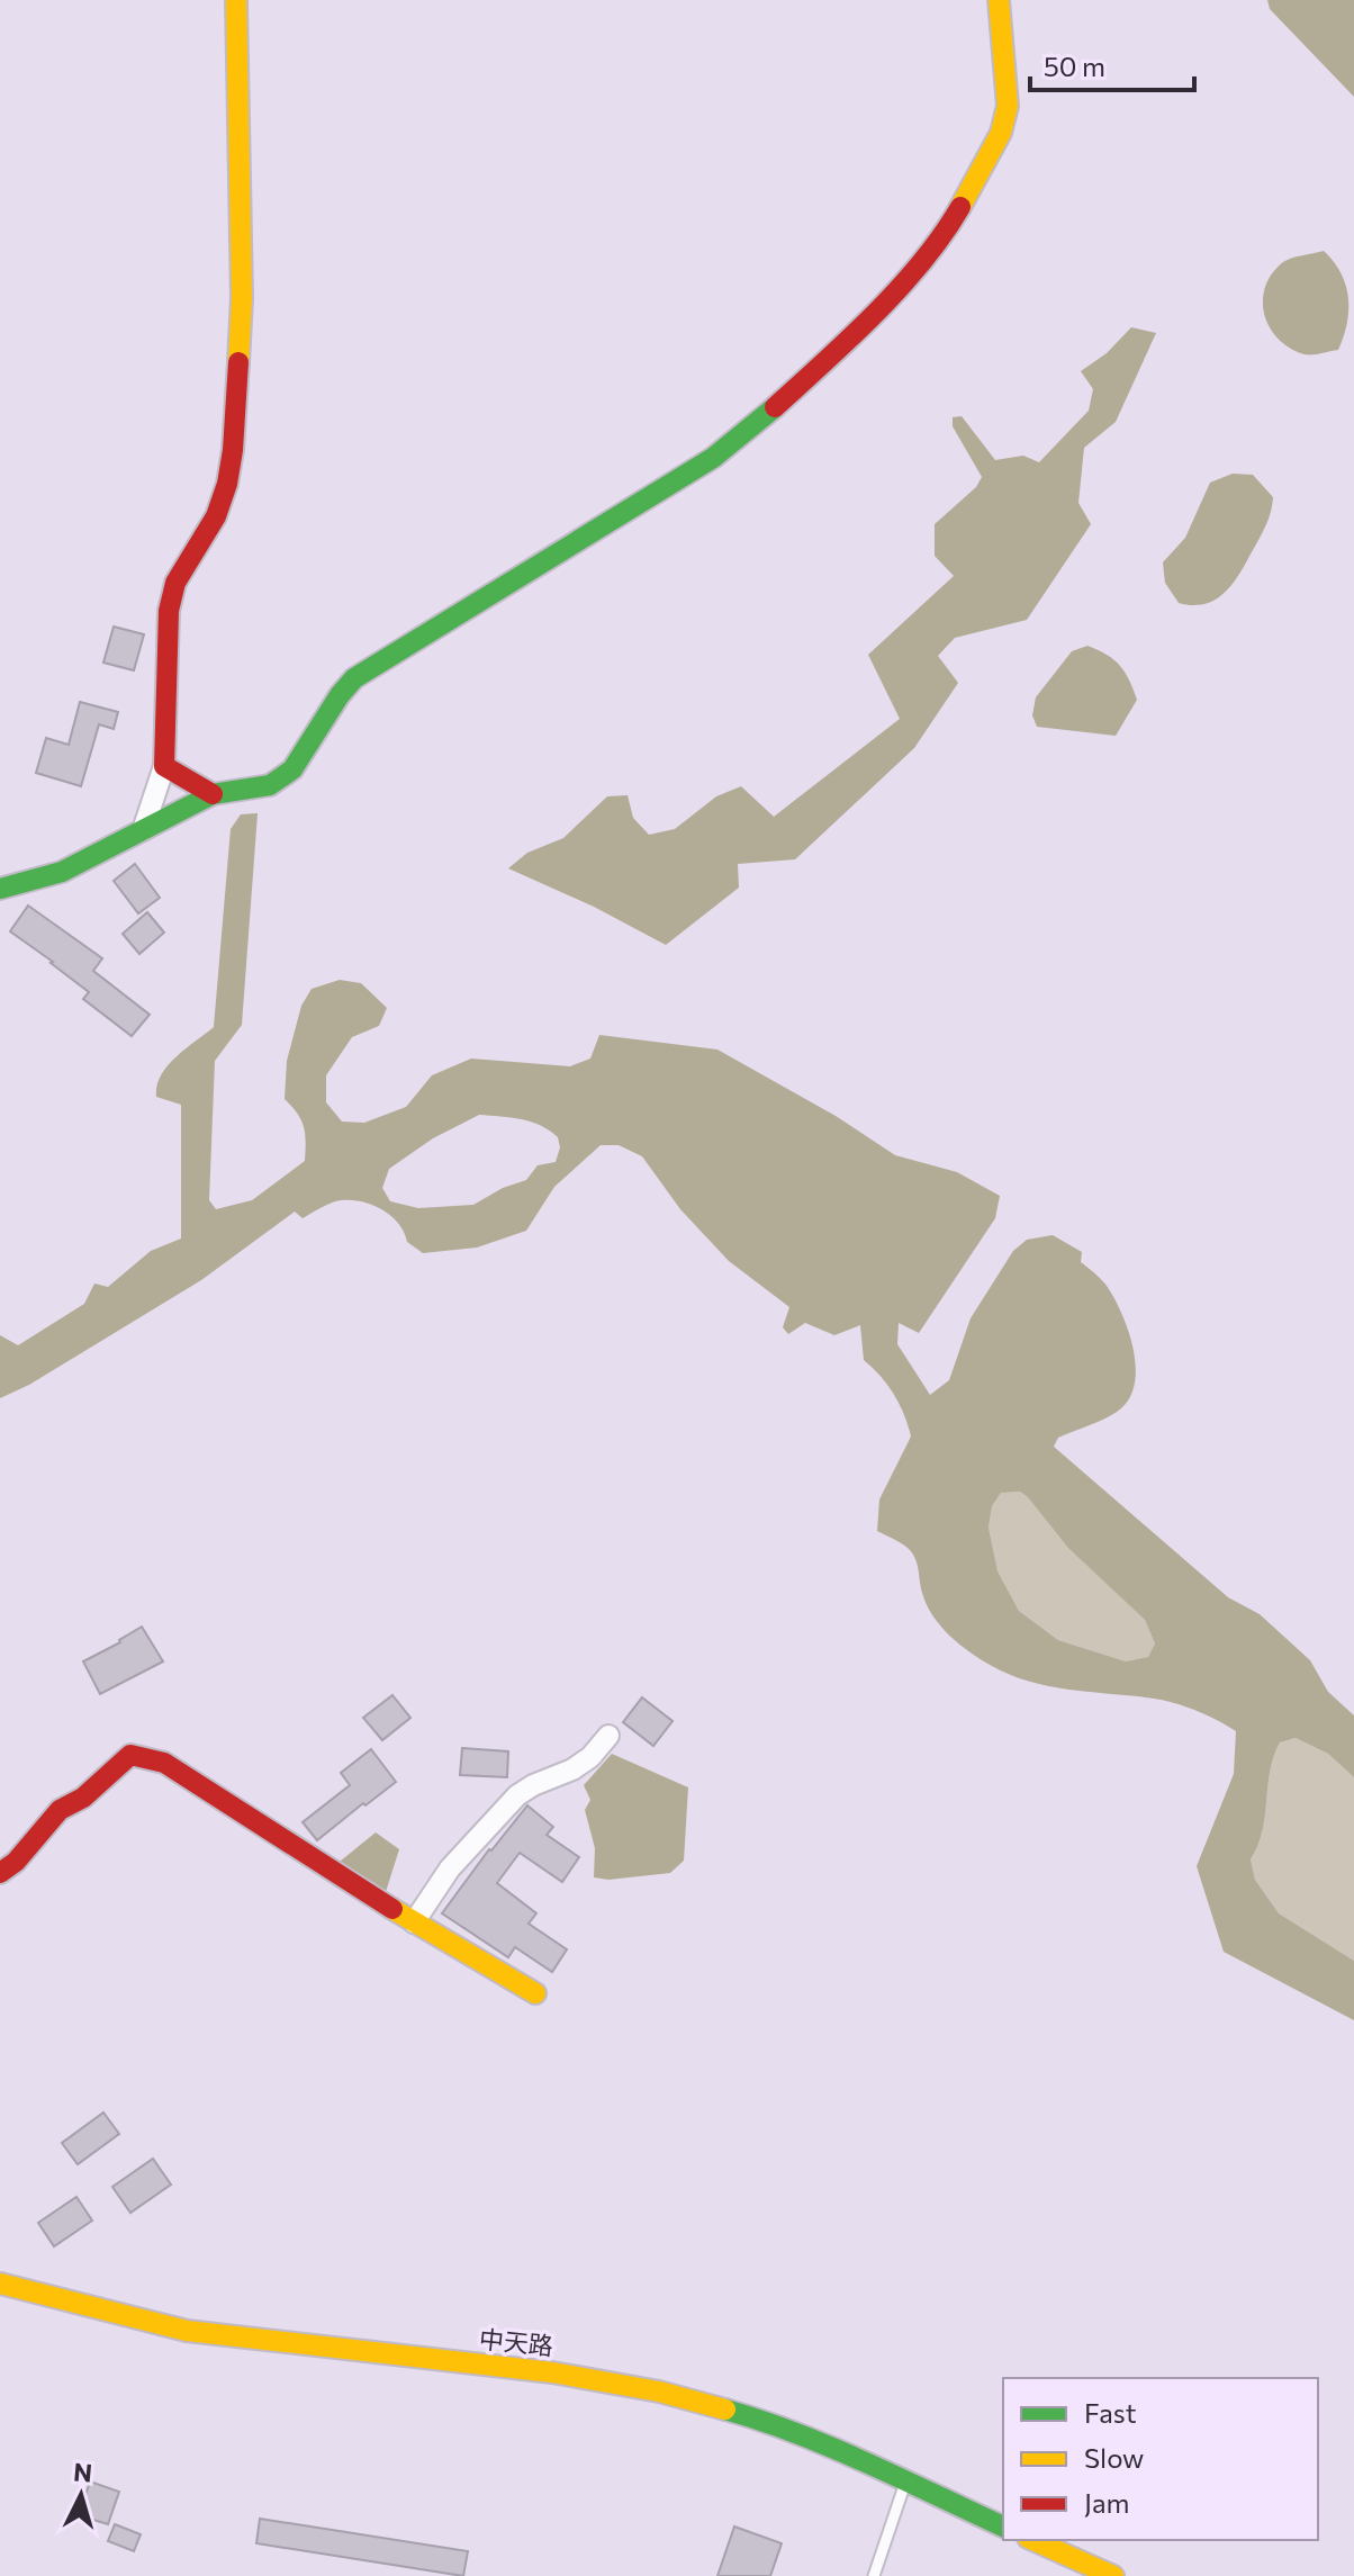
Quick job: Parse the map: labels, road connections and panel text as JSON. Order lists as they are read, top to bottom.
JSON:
{
  "streets": {
    "street": ["中天路"]
  },
  "legend": ["Fast", "Slow", "Jam"],
  "scale_bar": "50 m",
  "north": "top"
}
